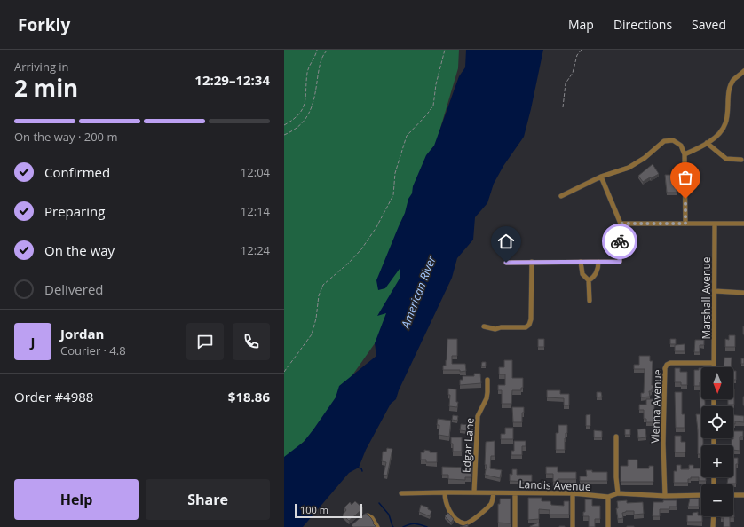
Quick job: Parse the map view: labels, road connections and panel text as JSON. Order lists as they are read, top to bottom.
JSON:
{
  "streets": {
    "street": [
      "Marshall Avenue",
      "Vienna Avenue",
      "Edgar Lane",
      "Landis Avenue"
    ]
  },
  "crossings": [
    ["Marshall Avenue", "Vienna Avenue"],
    ["Vienna Avenue", "Landis Avenue"],
    ["Edgar Lane", "Landis Avenue"]
  ],
  "water": ["American River"],
  "scale_bar": "100 m",
  "north": "bottom",
  "page": {
    "header": "Forkly",
    "nav": ["Map", "Directions", "Saved"],
    "heading": ["2 min", "Arriving in", "12:29–12:34"],
    "panel": [
      "Jordan",
      "Courier · 4.8",
      "Order #4988",
      "$18.86"
    ],
    "bar": "On the way · 200 m",
    "list": [
      ["Confirmed", "12:04"],
      ["Preparing", "12:14"],
      ["On the way", "12:24"],
      "Delivered"
    ],
    "round": "J",
    "map_buttons": ["+", "−"],
    "buttons": ["Help", "Share"],
    "scale": "100 m"
  }
}
